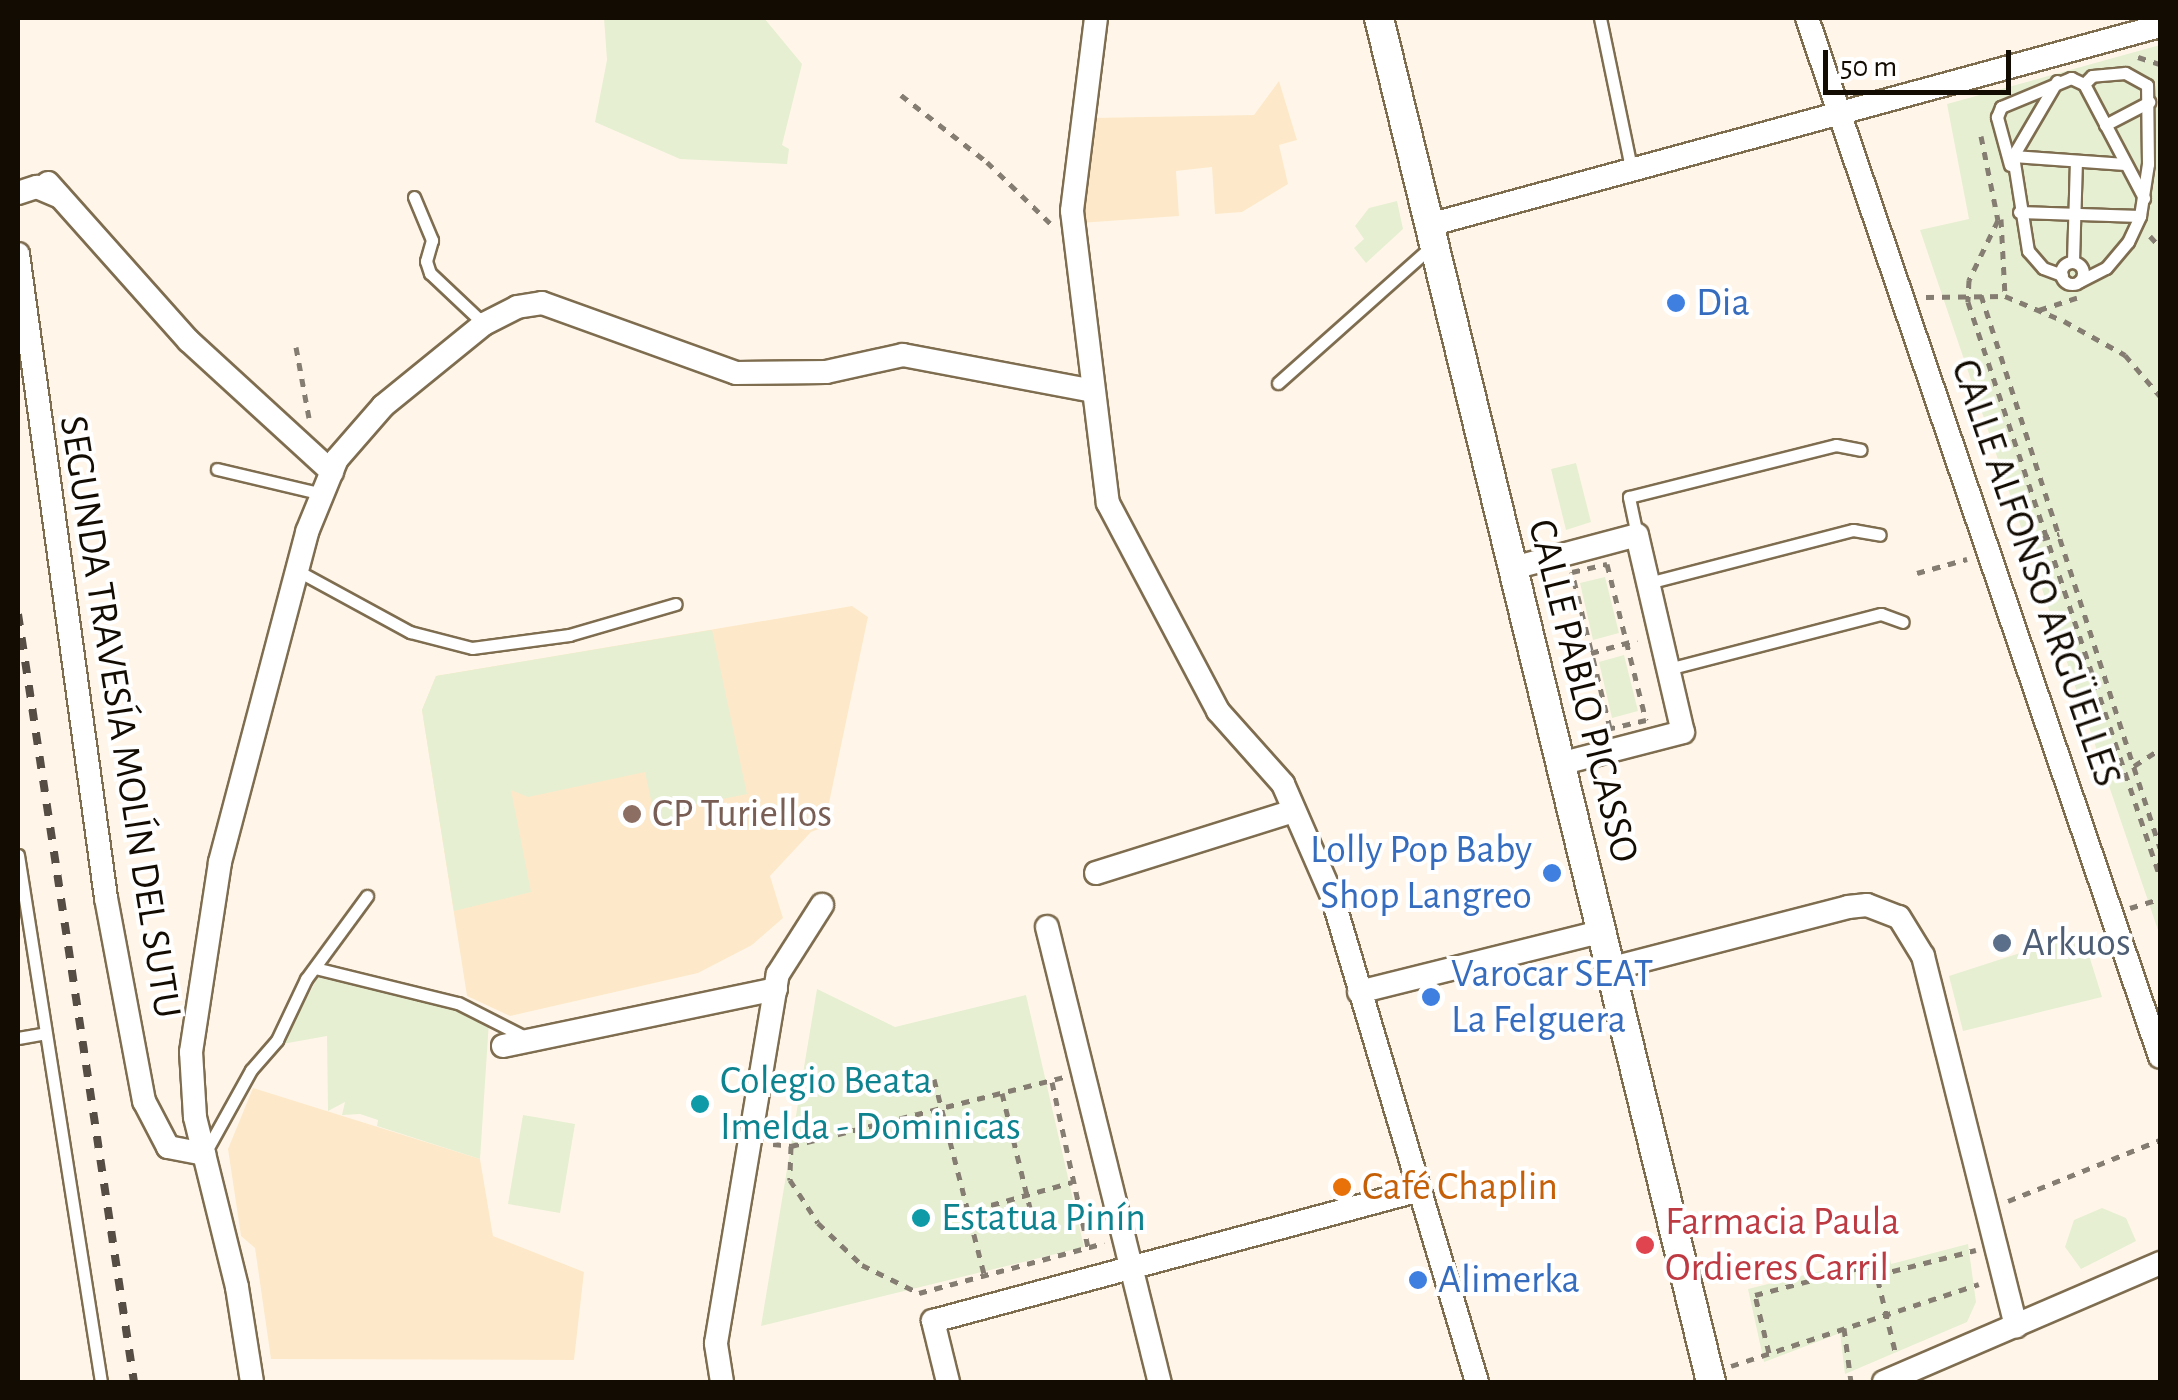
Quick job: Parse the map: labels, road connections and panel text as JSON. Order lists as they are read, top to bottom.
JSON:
{
  "streets": {
    "street": ["CALLE ALFONSO ARGÜELLES", "CALLE PABLO PICASSO", "SEGUNDA TRAVESÍA MOLÍN DEL SUTU"]
  },
  "places": [
    "Dia",
    "CP Turiellos",
    "Lolly Pop Baby Shop Langreo",
    "Arkuos",
    "Varocar SEAT La Felguera",
    "Colegio Beata Imelda - Dominicas",
    "Café Chaplin",
    "Estatua Pinín",
    "Farmacia Paula Ordieres Carril",
    "Alimerka"
  ],
  "scale_bar": "50 m"
}
